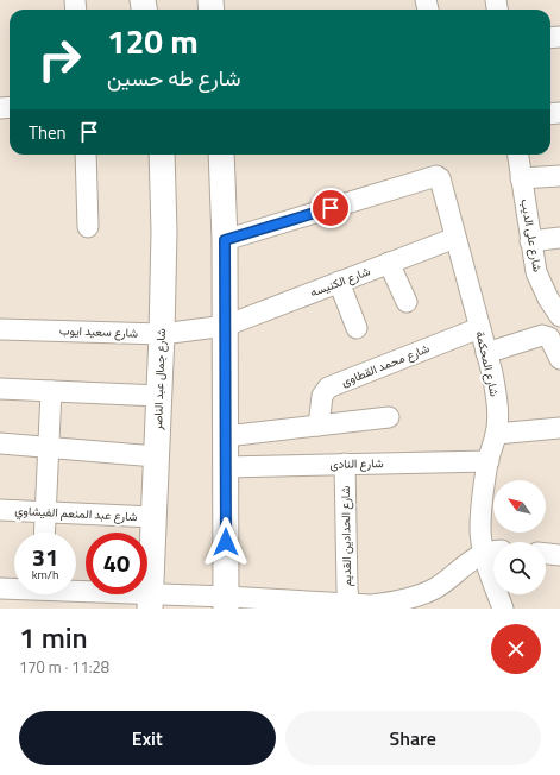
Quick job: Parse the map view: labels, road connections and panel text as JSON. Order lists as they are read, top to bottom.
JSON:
{
  "streets": {
    "street": [
      "شارع على الديب",
      "شارع الكنيسه",
      "شارع سعيد ايوب",
      "شارع المحكمة",
      "شارع محمد القطاوى",
      "شارع جمال عبد الناصر",
      "شارع النادى",
      "شارع عبد المنعم الفيشاوي",
      "شارع الحدادين القديم"
    ]
  },
  "crossings": [
    ["شارع الكنيسه", "شارع سعيد ايوب"],
    ["شارع الكنيسه", "شارع المحكمة"],
    ["شارع سعيد ايوب", "شارع جمال عبد الناصر"],
    ["شارع المحكمة", "شارع محمد القطاوى"],
    ["شارع المحكمة", "شارع النادى"],
    ["شارع جمال عبد الناصر", "شارع عبد المنعم الفيشاوي"],
    ["شارع النادى", "شارع الحدادين القديم"]
  ],
  "north": "top left",
  "page": {
    "turn": ["120 m", "شارع طه حسين"],
    "then": "Then",
    "speed": "31 km/h",
    "limit": "40",
    "heading": ["1 min", "170 m · 11:28"],
    "buttons": ["Exit", "Share"]
  }
}
